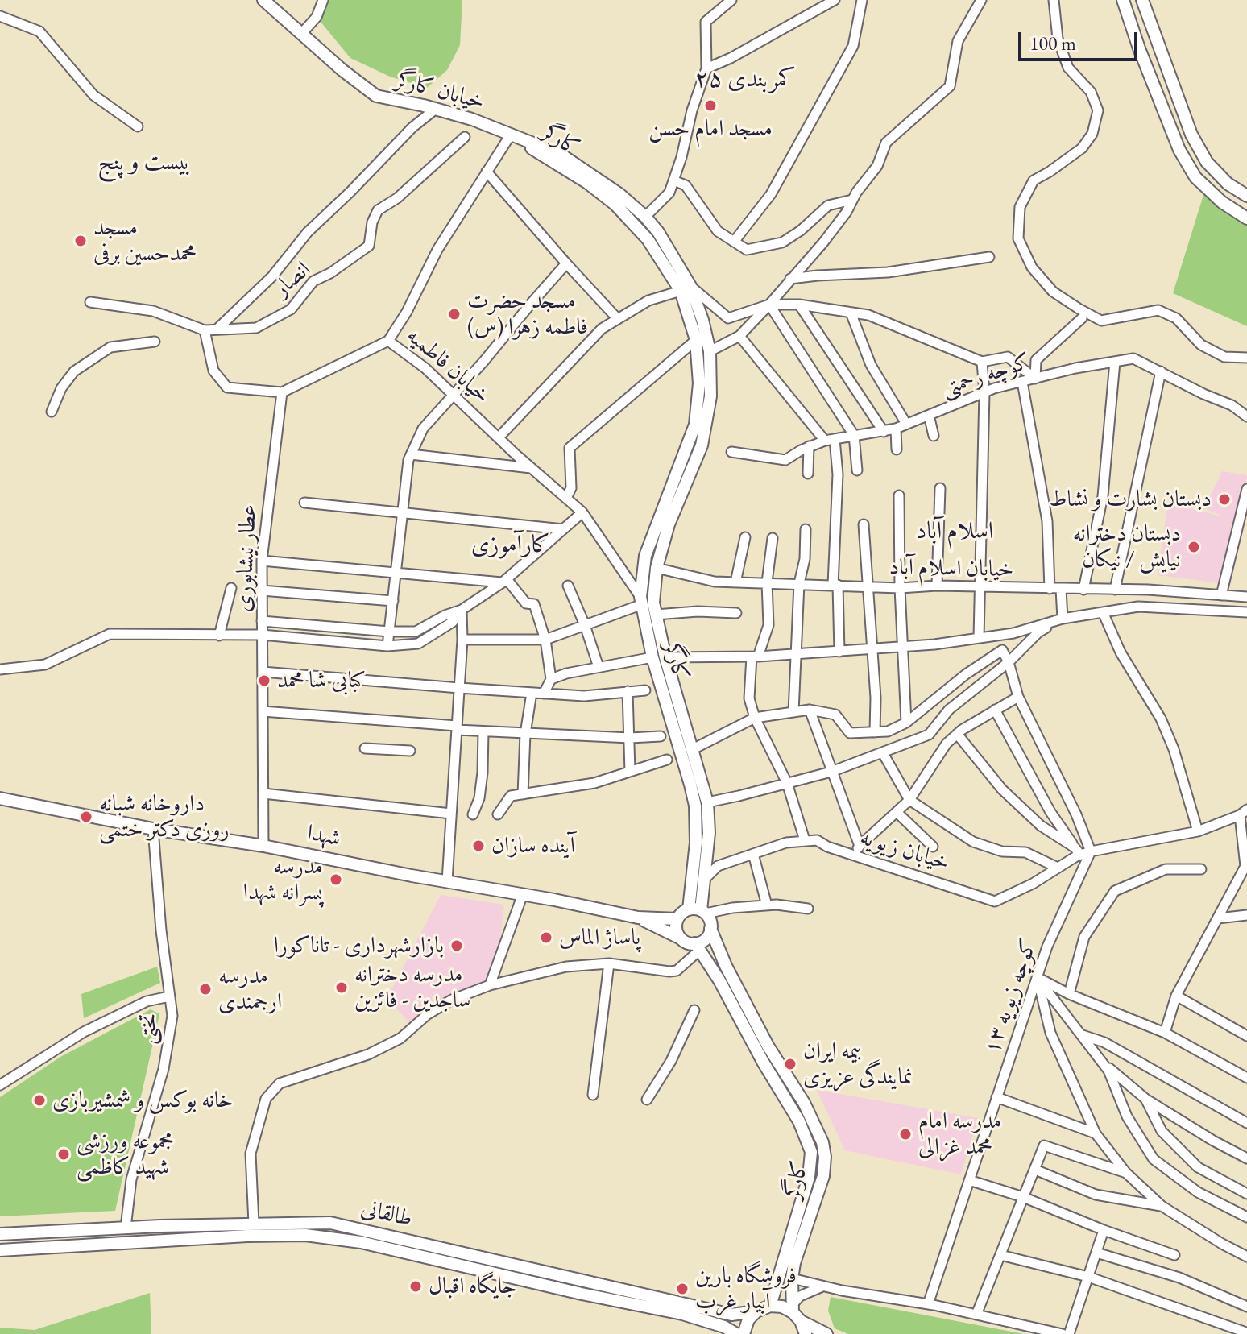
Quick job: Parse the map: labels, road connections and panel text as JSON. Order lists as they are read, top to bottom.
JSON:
{
  "streets": {
    "main road": [
      "خیابان کارگر",
      "کارگر",
      "شهدا",
      "طالقانی"
    ],
    "street": [
      "انصار",
      "خیابان فاطمیه",
      "کوچه رحمتی",
      "عطار نیشابوری",
      "خیابان اسلام آباد",
      "خیابان زیویه",
      "کوچه زیویه ۱۳",
      "تختی"
    ]
  },
  "crossings": [
    ["خیابان کارگر", "کارگر"],
    ["خیابان کارگر", "خیابان فاطمیه"],
    ["کارگر", "خیابان فاطمیه"],
    ["کارگر", "خیابان اسلام آباد"],
    ["کارگر", "خیابان زیویه"],
    ["کارگر", "طالقانی"],
    ["عطار نیشابوری", "شهدا"],
    ["شهدا", "تختی"],
    ["خیابان زیویه", "کوچه زیویه ۱۳"],
    ["تختی", "طالقانی"]
  ],
  "districts": [
    "کمربندی ۲۵",
    "بیست و پنج",
    "اسلام آباد",
    "کارآموزی"
  ],
  "places": [
    "مسجد امام حسن",
    "مسجد محمدحسین برفی",
    "مسجد حضرت فاطمه زهرا (س)",
    "دبستان بشارت و نشاط",
    "دبستان دخترانه نیایش / نیکان",
    "کبابی شا محمد",
    "داروخانه شبانه روزی دکتر ختمی",
    "آینده سازان",
    "مدرسه پسرانه شهدا",
    "پاساژ الماس",
    "بازارشهرداری - تاناکورا",
    "مدرسه دخترانه ساجدین - فائزین",
    "مدرسه ارجمندی",
    "بیمه ایران نمایندگی عزیزی",
    "خانه بوکس و شمشیربازی",
    "مدرسه امام محمد غزالی",
    "مجموعه ورزشی شهید کاظمی",
    "جایگاه اقبال",
    "فروشگاه بارین آبیار غرب"
  ],
  "scale_bar": "100 m"
}
